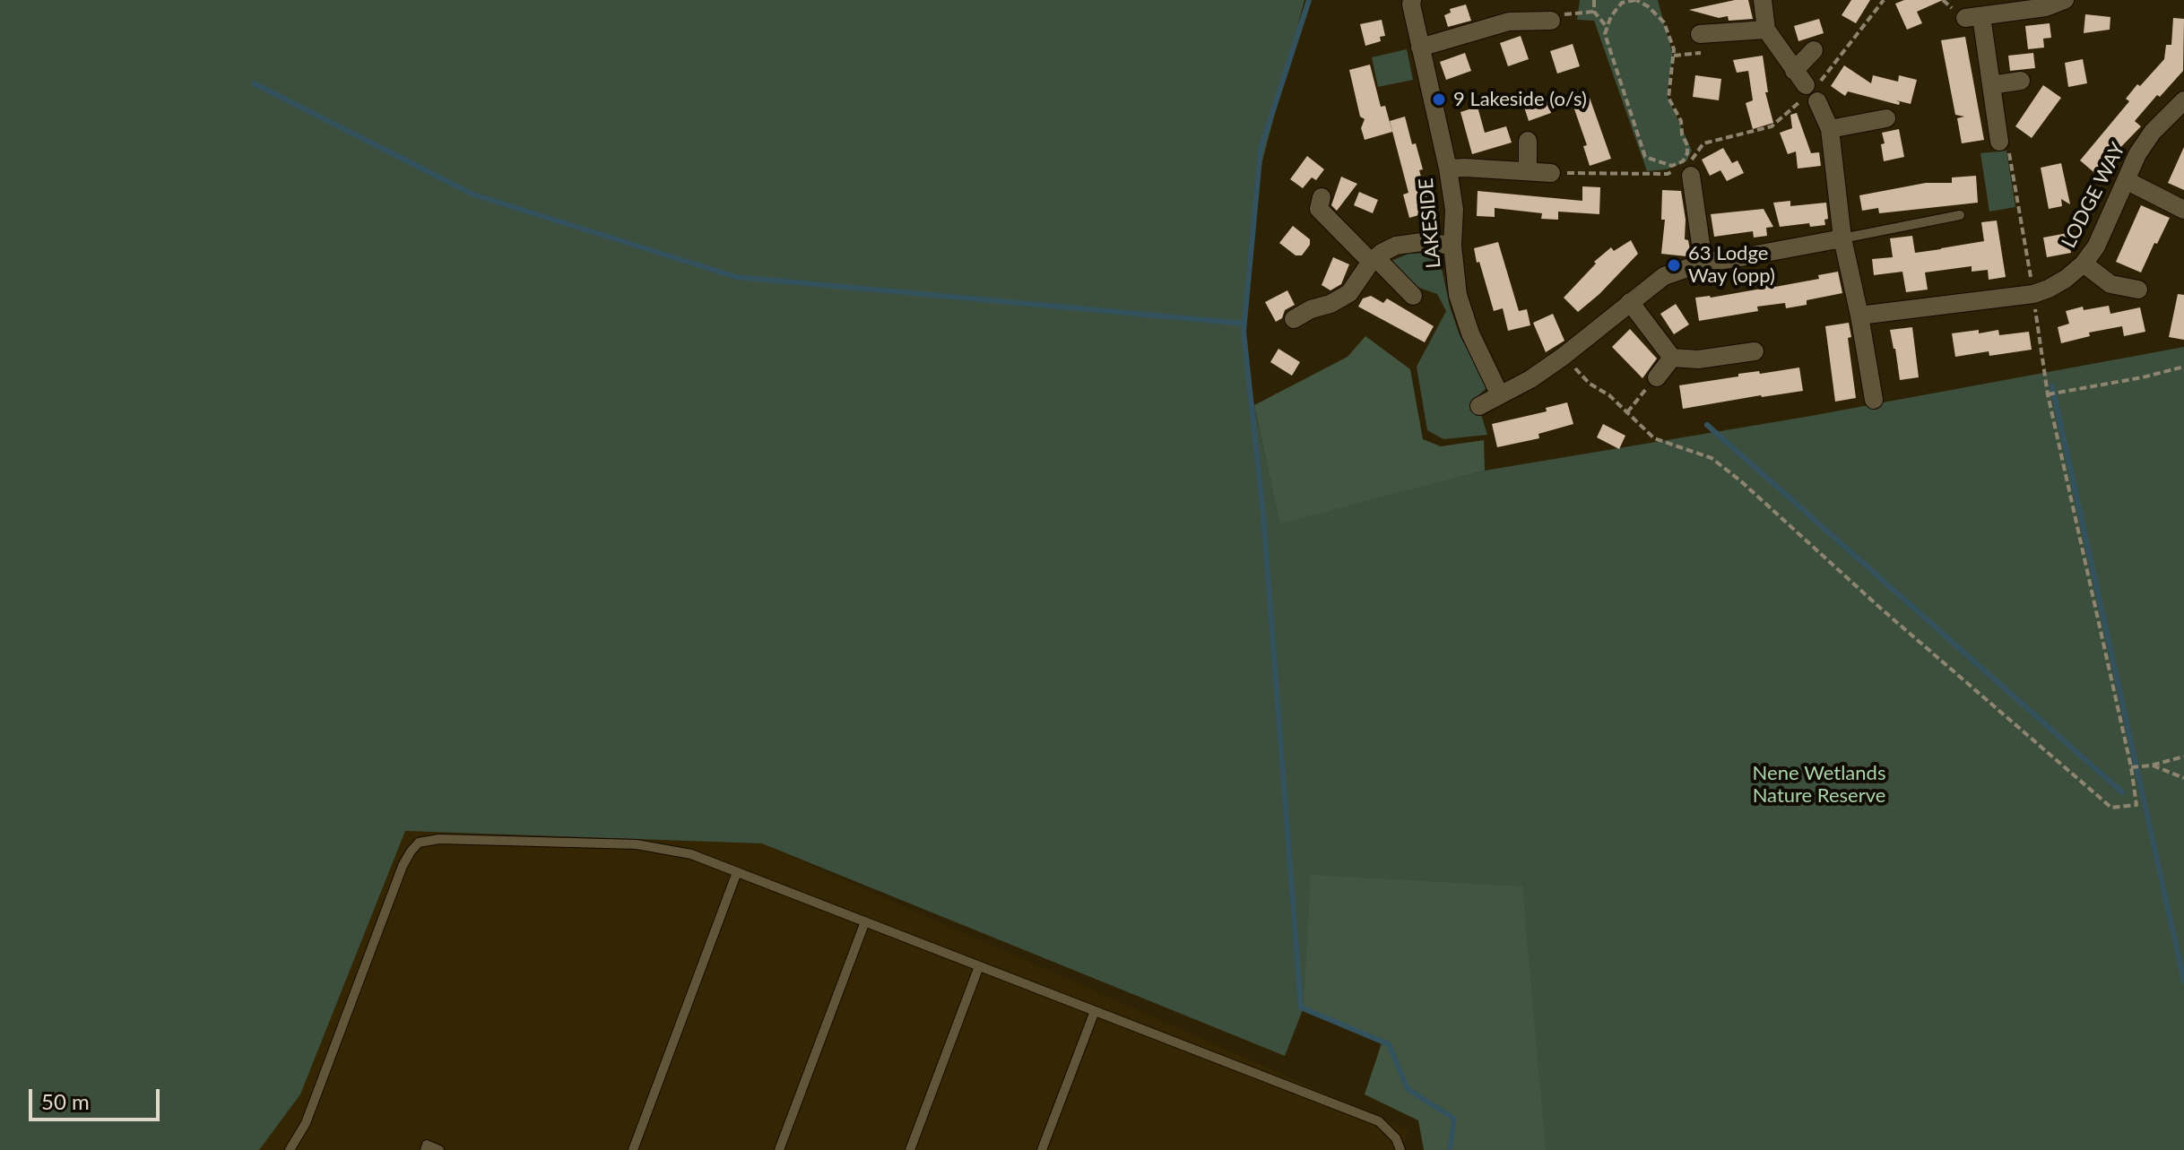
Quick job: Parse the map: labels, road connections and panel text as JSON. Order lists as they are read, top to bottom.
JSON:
{
  "streets": {
    "street": ["LODGE WAY", "LAKESIDE"]
  },
  "parks": ["Nene Wetlands Nature Reserve"],
  "places": ["9 Lakeside (o/s)", "63 Lodge Way (opp)"],
  "scale_bar": "50 m"
}
